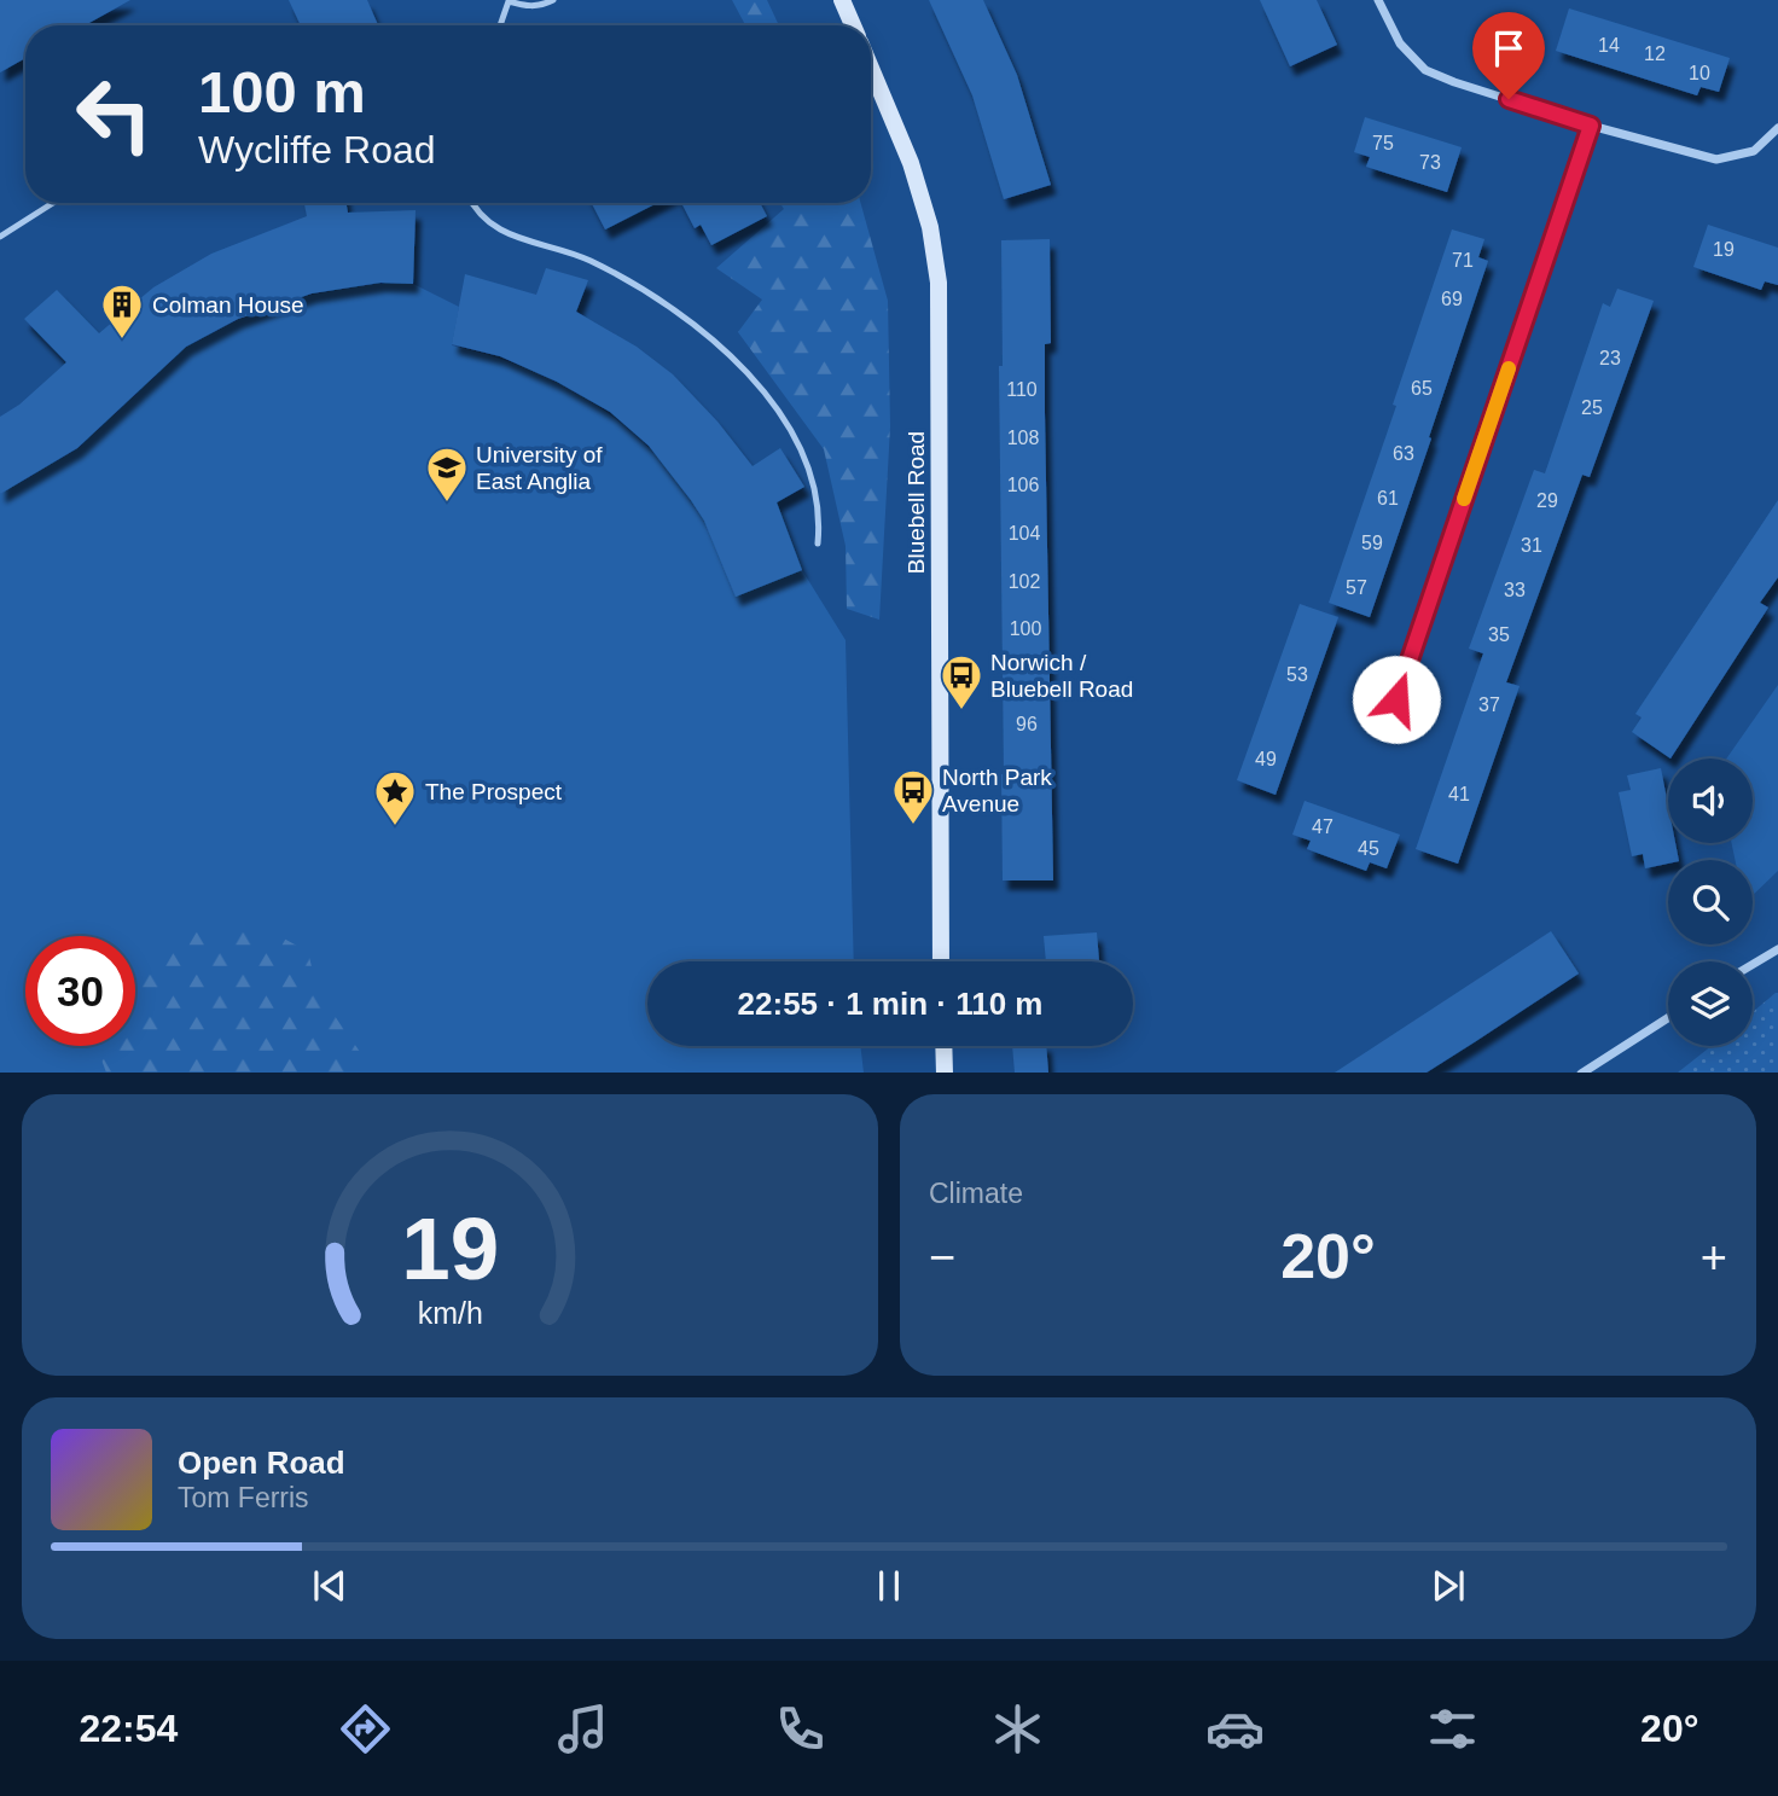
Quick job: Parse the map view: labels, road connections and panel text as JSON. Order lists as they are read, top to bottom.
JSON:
{
  "streets": {
    "street": ["Bluebell Road"]
  },
  "places": {
    "building": ["Colman House"],
    "school or university": ["University of East Anglia"],
    "bus stop": ["Norwich / Bluebell Road", "North Park Avenue"],
    "place": ["The Prospect"]
  },
  "house_numbers": [
    "14",
    "12",
    "10",
    "75",
    "73",
    "19",
    "71",
    "69",
    "23",
    "65",
    "110",
    "25",
    "108",
    "63",
    "106",
    "61",
    "29",
    "104",
    "59",
    "31",
    "102",
    "57",
    "33",
    "100",
    "35",
    "53",
    "37",
    "96",
    "49",
    "41",
    "47",
    "45"
  ],
  "page": {
    "turn": ["100 m", "Wycliffe Road"],
    "limit": "30",
    "trip": "22:55 · 1 min · 110 m",
    "tile": "Climate",
    "heat": ["−", "20°", "+"],
    "song": ["Open Road", "Tom Ferris"],
    "tabs": ["22:54", "20°"],
    "gauge": ["19", "km/h"]
  }
}
